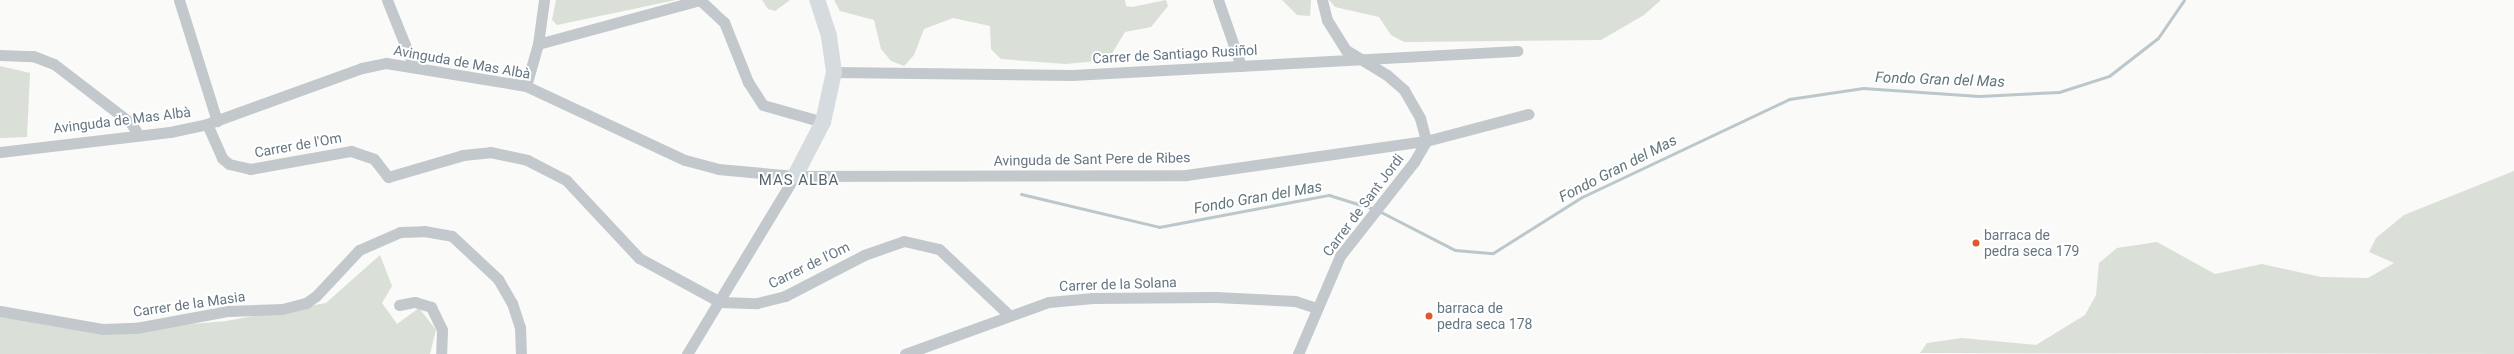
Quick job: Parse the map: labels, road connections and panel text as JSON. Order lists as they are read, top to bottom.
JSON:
{
  "streets": {
    "street": [
      "Carrer de Santiago Rusiñol",
      "Avinguda de Mas Albà",
      "Carrer de l'Om",
      "Avinguda de Sant Pere de Ribes",
      "Carrer de Sant Jordi",
      "Carrer de la Solana",
      "Carrer de la Masia"
    ]
  },
  "crossings": [
    ["Avinguda de Mas Albà", "Carrer de l'Om"],
    ["Avinguda de Mas Albà", "Avinguda de Sant Pere de Ribes"],
    ["Carrer de l'Om", "Carrer de la Solana"],
    ["Avinguda de Sant Pere de Ribes", "Carrer de Sant Jordi"],
    ["Carrer de Sant Jordi", "Carrer de la Solana"]
  ],
  "districts": ["MAS ALBA"],
  "water": ["Fondo Gran del Mas"],
  "places": ["barraca de pedra seca 179", "barraca de pedra seca 178"]
}
